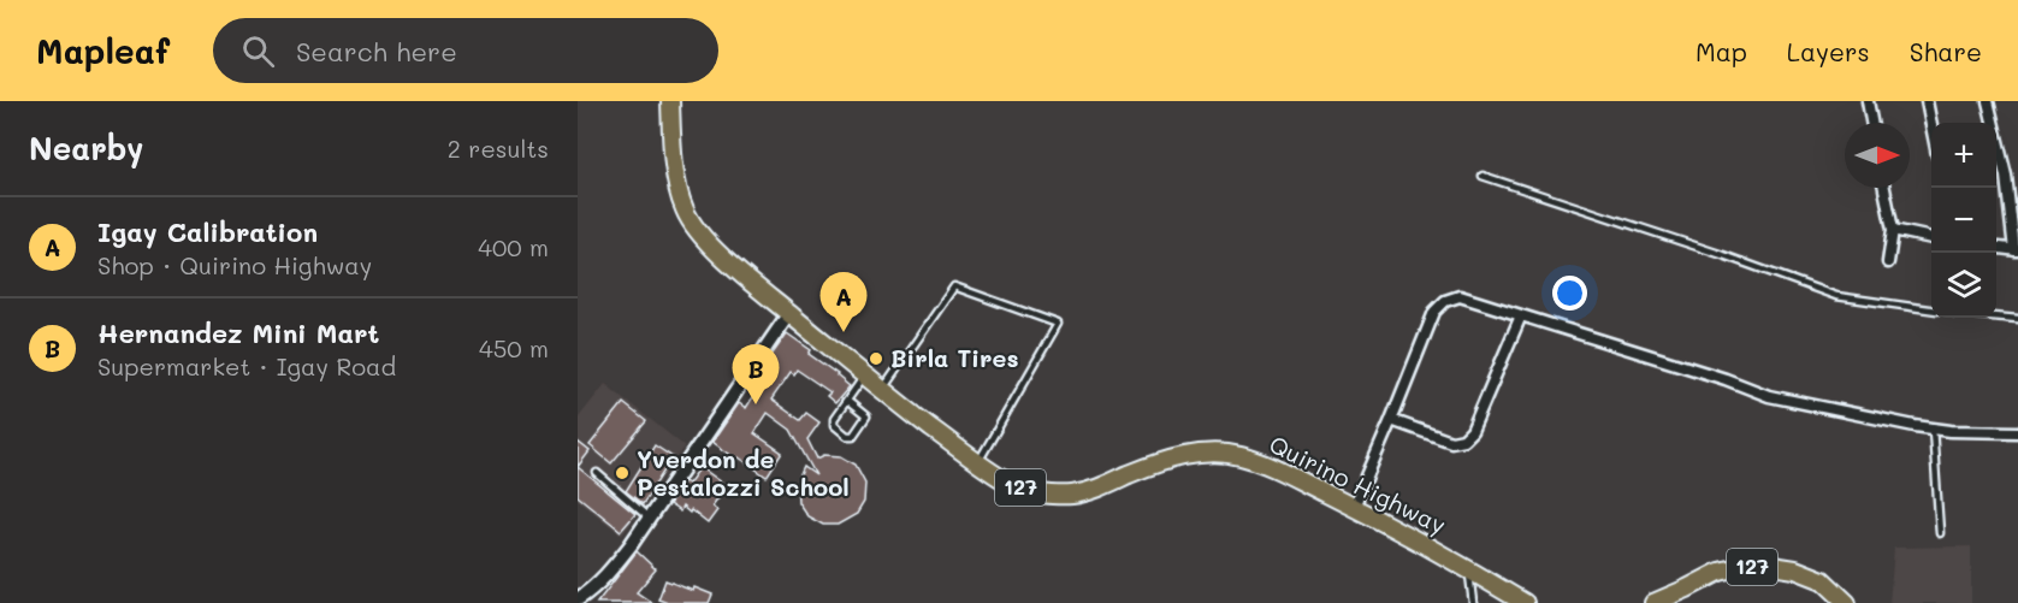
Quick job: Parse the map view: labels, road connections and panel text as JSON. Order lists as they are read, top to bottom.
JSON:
{
  "streets": {
    "main road": ["Quirino Highway", "127"]
  },
  "places": ["Birla Tires", "Yverdon de Pestalozzi School"],
  "north": "right",
  "page": {
    "header": "Mapleaf",
    "search": "Search here",
    "nav": ["Map", "Layers", "Share"],
    "heading": ["Nearby", "2 results"],
    "map_buttons": ["+", "−"],
    "list": [
      {
        "mark": "A",
        "name": "Igay Calibration",
        "note": "Shop · Quirino Highway",
        "value": "400 m"
      },
      {
        "mark": "B",
        "name": "Hernandez Mini Mart",
        "note": "Supermarket · Igay Road",
        "value": "450 m"
      }
    ],
    "pins": ["A", "B"]
  }
}
